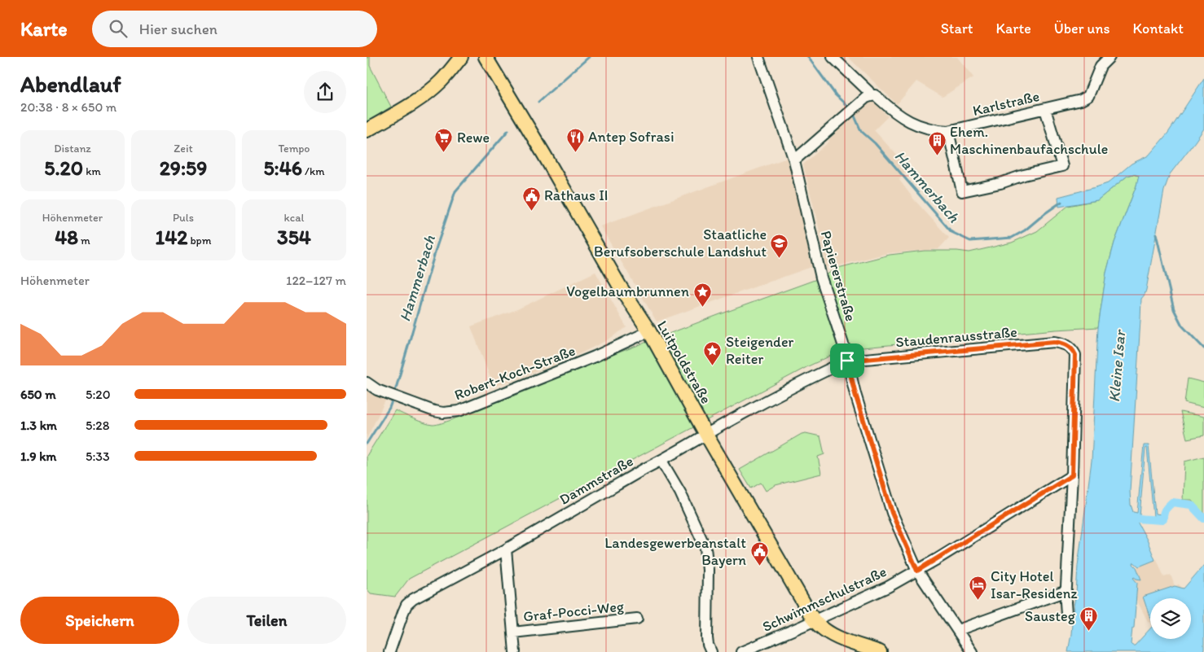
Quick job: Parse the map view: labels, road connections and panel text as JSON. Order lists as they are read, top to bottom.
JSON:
{
  "streets": {
    "main road": ["Luitpoldstraße"],
    "street": [
      "Karlstraße",
      "Papiererstraße",
      "Staudenrausstraße",
      "Robert-Koch-Straße",
      "Dammstraße",
      "Schwimmschulstraße",
      "Graf-Pocci-Weg"
    ]
  },
  "crossings": [
    ["Papiererstraße", "Staudenrausstraße"],
    ["Papiererstraße", "Dammstraße"],
    ["Papiererstraße", "Schwimmschulstraße"],
    ["Staudenrausstraße", "Dammstraße"],
    ["Staudenrausstraße", "Schwimmschulstraße"],
    ["Luitpoldstraße", "Robert-Koch-Straße"],
    ["Luitpoldstraße", "Dammstraße"],
    ["Luitpoldstraße", "Schwimmschulstraße"]
  ],
  "water": ["Hammerbach", "Kleine Isar"],
  "places": {
    "restaurant": ["Antep Sofrasi"],
    "supermarket": ["Rewe"],
    "building": ["Ehem. Maschinenbaufachschule", "Sausteg"],
    "public building": ["Rathaus II", "Landesgewerbeanstalt Bayern"],
    "school or university": ["Staatliche Berufsoberschule Landshut"],
    "place": ["Vogelbaumbrunnen", "Steigender Reiter"],
    "hotel": ["City Hotel Isar-Residenz"]
  },
  "page": {
    "header": "Karte",
    "search": "Hier suchen",
    "nav": [
      "Start",
      "Karte",
      "Über uns",
      "Kontakt"
    ],
    "heading": ["Abendlauf", "20:38 · 8 × 650 m"],
    "stats": [
      ["Distanz", "5.20 km"],
      ["Zeit", "29:59"],
      ["Tempo", "5:46 /km"],
      ["Höhenmeter", "48 m"],
      ["Puls", "142 bpm"],
      ["kcal", "354"]
    ],
    "chart": ["Höhenmeter", "122–127 m"],
    "list": [
      {
        "name": "650 m",
        "note": "5:20"
      },
      {
        "name": "1.3 km",
        "note": "5:28"
      },
      {
        "name": "1.9 km",
        "note": "5:33"
      }
    ],
    "buttons": ["Speichern", "Teilen"]
  }
}
